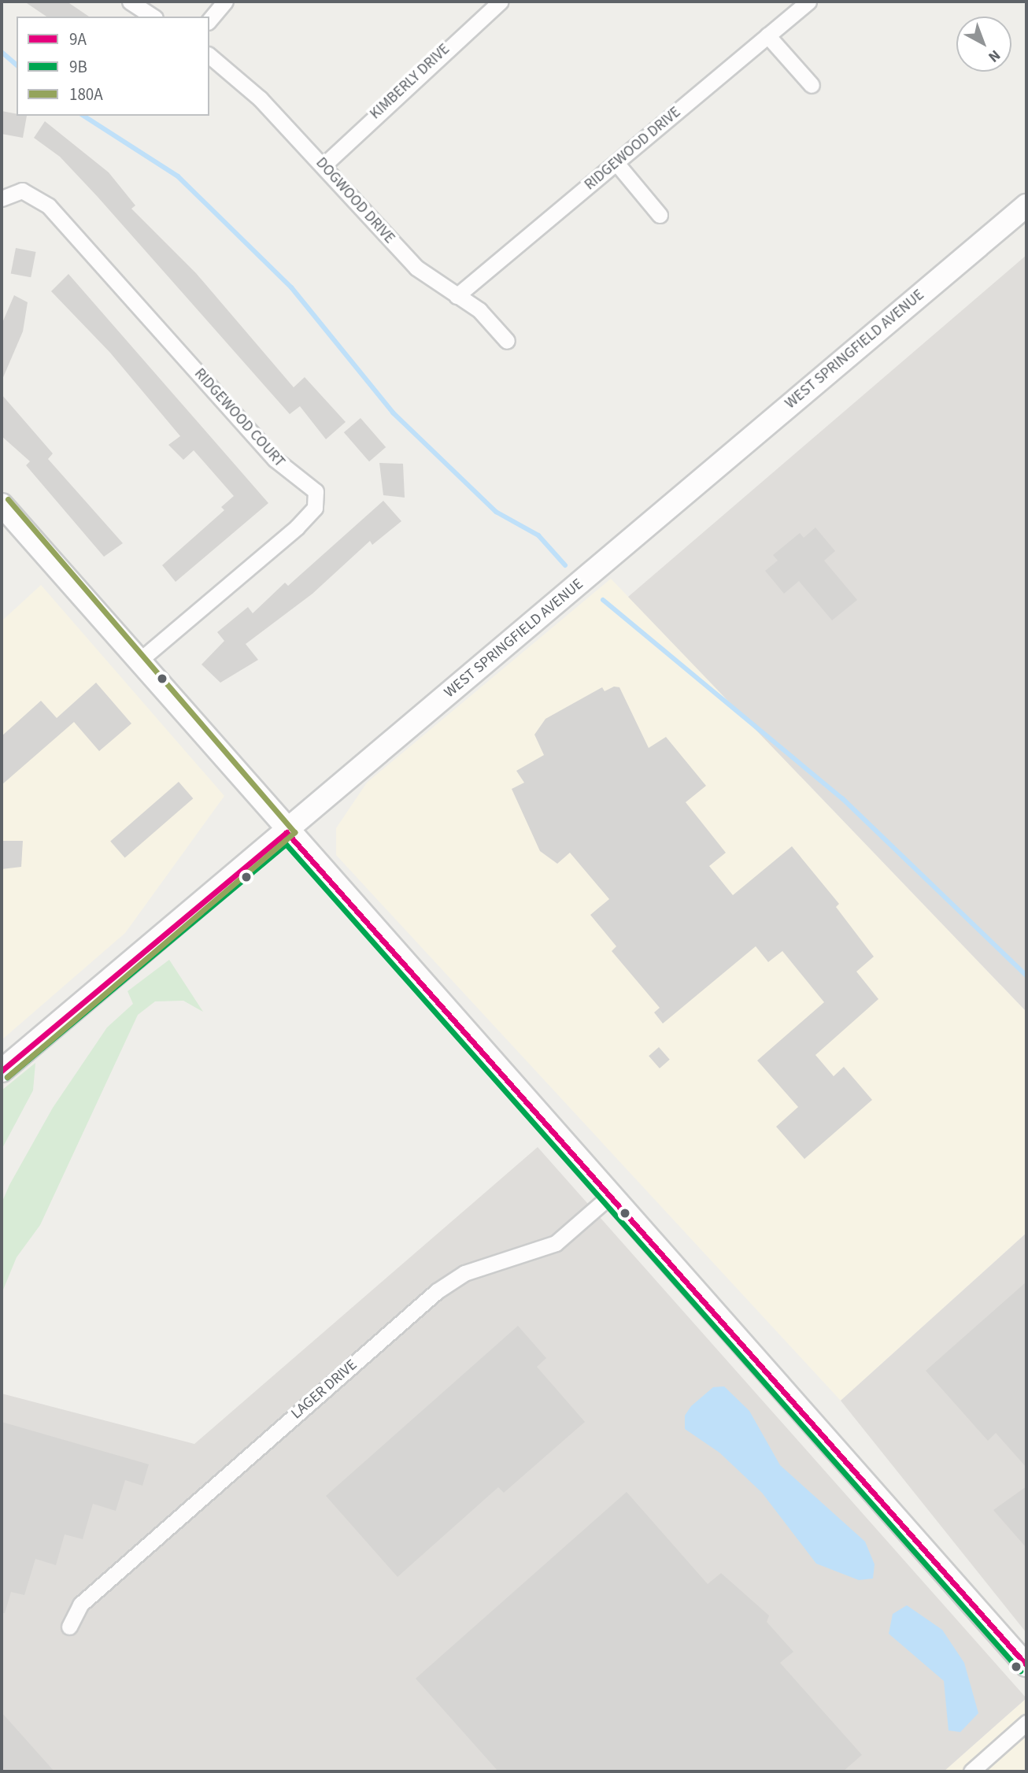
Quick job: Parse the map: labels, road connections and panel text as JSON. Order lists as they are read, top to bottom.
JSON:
{
  "streets": {
    "main road": ["WEST SPRINGFIELD AVENUE"],
    "street": [
      "KIMBERLY DRIVE",
      "RIDGEWOOD DRIVE",
      "DOGWOOD DRIVE",
      "RIDGEWOOD COURT",
      "LAGER DRIVE"
    ]
  },
  "crossings": [
    ["KIMBERLY DRIVE", "DOGWOOD DRIVE"],
    ["RIDGEWOOD DRIVE", "DOGWOOD DRIVE"]
  ],
  "lines": ["transit line 180A", "transit line 9A", "transit line 9B"],
  "legend": ["9A", "9B", "180A"],
  "north": "bottom right"
}
